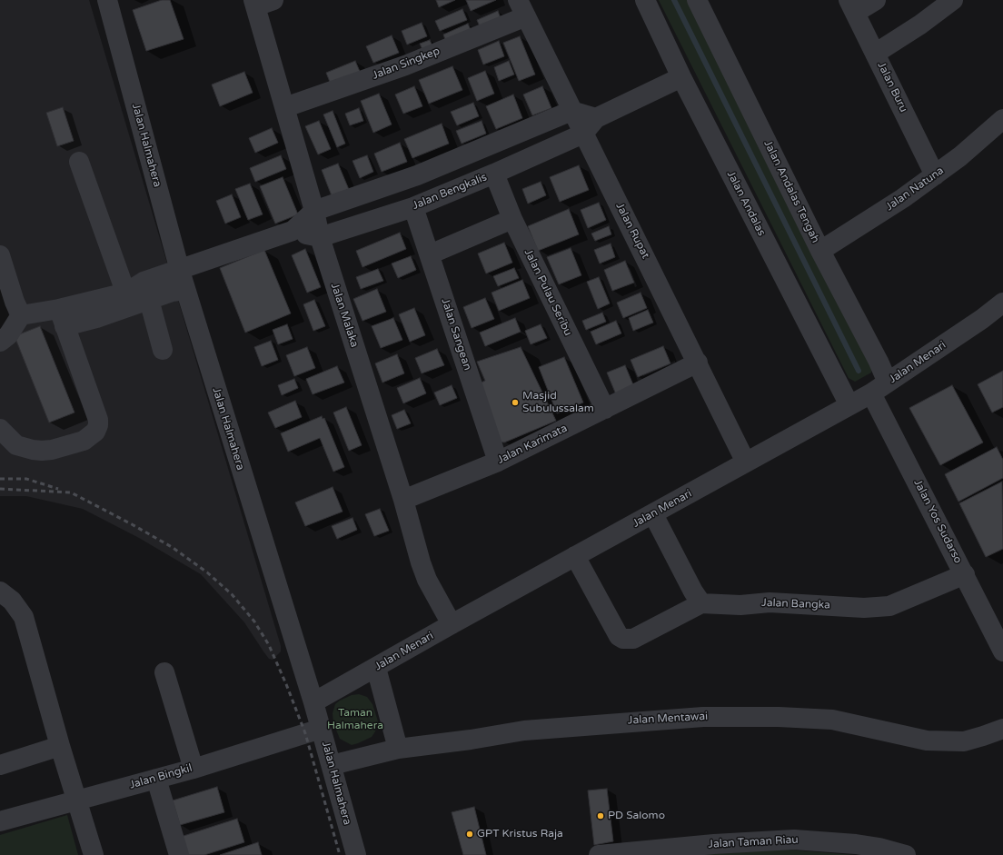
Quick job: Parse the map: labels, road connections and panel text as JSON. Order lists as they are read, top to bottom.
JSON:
{
  "streets": {
    "street": [
      "Jalan Singkep",
      "Jalan Buru",
      "Jalan Halmahera",
      "Jalan Natuna",
      "Jalan Bengkalis",
      "Jalan Andalas Tengah",
      "Jalan Andalas",
      "Jalan Rupat",
      "Jalan Pulau Seribu",
      "Jalan Malaka",
      "Jalan Sangean",
      "Jalan Menari",
      "Jalan Karimata",
      "Jalan Yos Sudarso",
      "Jalan Bangka",
      "Jalan Mentawai",
      "Jalan Bingkil",
      "Jalan Taman Riau"
    ]
  },
  "crossings": [
    ["Jalan Singkep", "Jalan Rupat"],
    ["Jalan Singkep", "Jalan Malaka"],
    ["Jalan Buru", "Jalan Natuna"],
    ["Jalan Halmahera", "Jalan Menari"],
    ["Jalan Halmahera", "Jalan Mentawai"],
    ["Jalan Halmahera", "Jalan Bingkil"],
    ["Jalan Natuna", "Jalan Andalas Tengah"],
    ["Jalan Bengkalis", "Jalan Andalas"],
    ["Jalan Bengkalis", "Jalan Rupat"],
    ["Jalan Bengkalis", "Jalan Pulau Seribu"],
    ["Jalan Bengkalis", "Jalan Malaka"],
    ["Jalan Bengkalis", "Jalan Sangean"],
    ["Jalan Andalas Tengah", "Jalan Menari"],
    ["Jalan Andalas", "Jalan Menari"],
    ["Jalan Rupat", "Jalan Menari"],
    ["Jalan Rupat", "Jalan Karimata"],
    ["Jalan Pulau Seribu", "Jalan Karimata"],
    ["Jalan Malaka", "Jalan Menari"],
    ["Jalan Malaka", "Jalan Karimata"],
    ["Jalan Sangean", "Jalan Karimata"],
    ["Jalan Menari", "Jalan Yos Sudarso"],
    ["Jalan Yos Sudarso", "Jalan Bangka"]
  ],
  "parks": ["Taman Halmahera"],
  "places": ["Masjid Subulussalam", "PD Salomo", "GPT Kristus Raja"]
}
